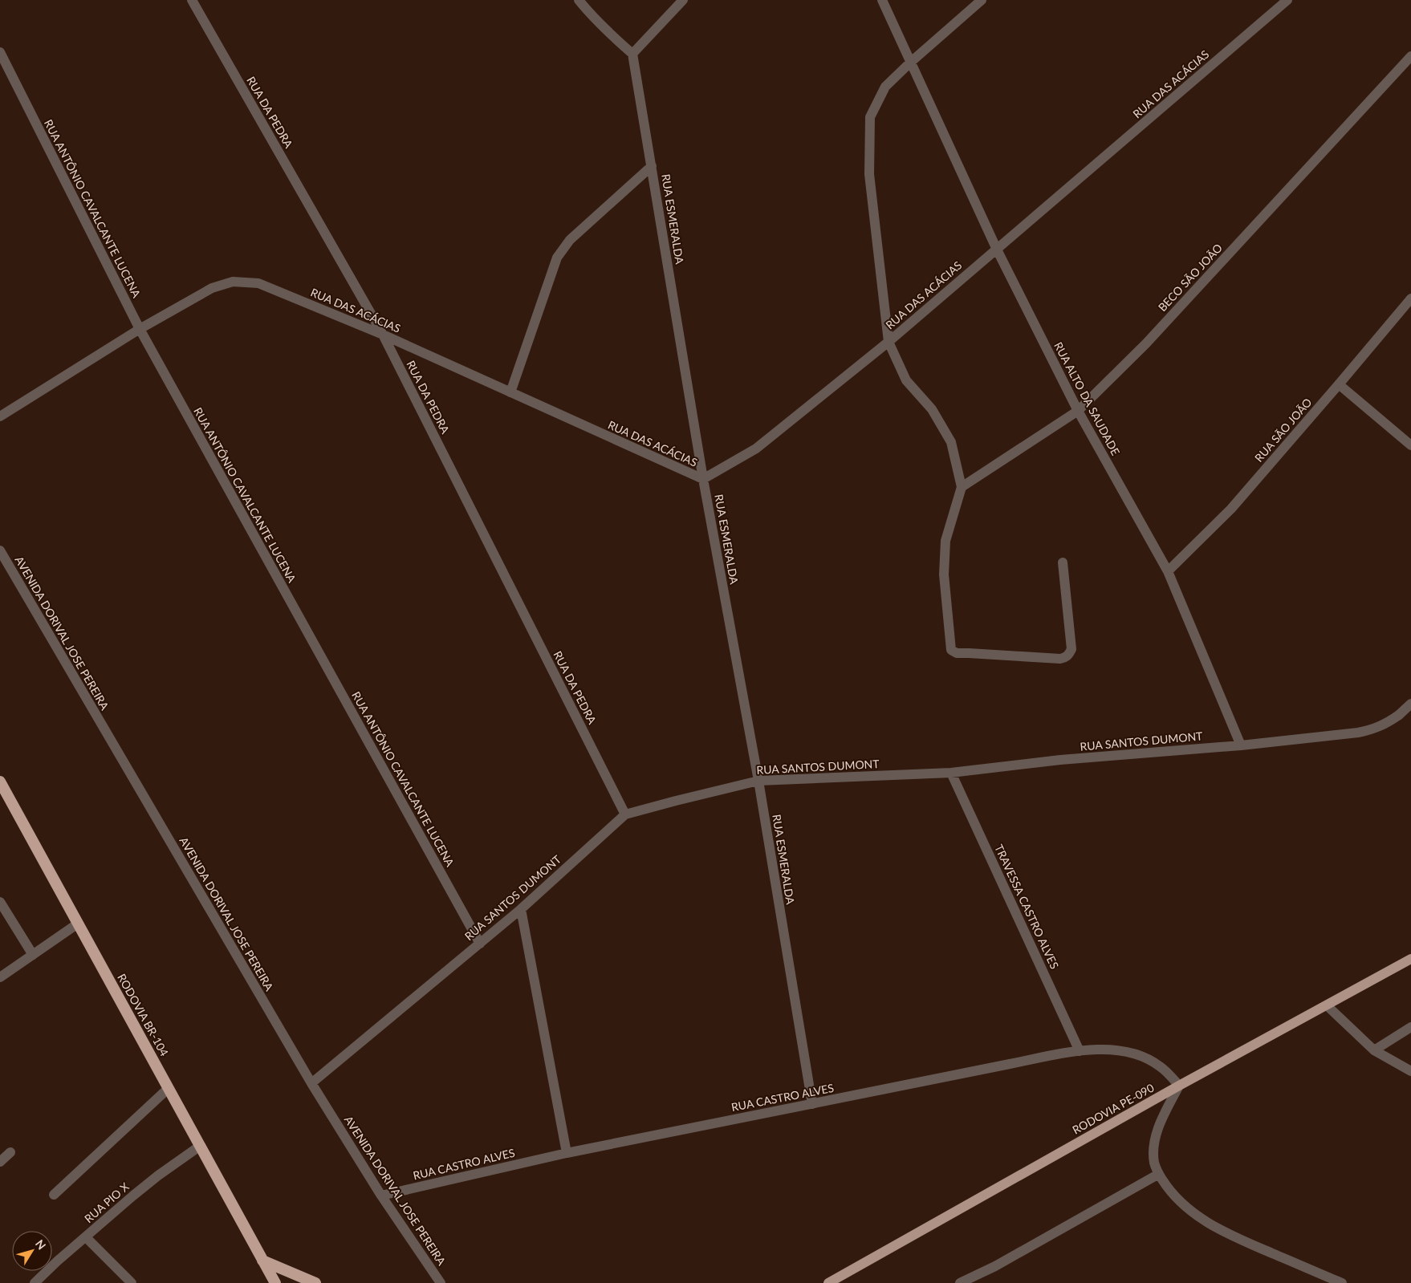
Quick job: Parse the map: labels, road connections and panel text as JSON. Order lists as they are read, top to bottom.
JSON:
{
  "streets": {
    "highway": ["RODOVIA BR-104"],
    "main road": ["RODOVIA PE-090"],
    "street": [
      "RUA DAS ACÁCIAS",
      "RUA DA PEDRA",
      "RUA ANTÔNIO CAVALCANTE LUCENA",
      "RUA ESMERALDA",
      "BECO SÃO JOÃO",
      "RUA ALTO DA SAUDADE",
      "RUA SÃO JOÃO",
      "AVENIDA DORIVAL JOSE PEREIRA",
      "RUA SANTOS DUMONT",
      "TRAVESSA CASTRO ALVES",
      "RUA CASTRO ALVES",
      "RUA PIO X"
    ]
  },
  "crossings": [
    ["RUA DAS ACÁCIAS", "RUA DA PEDRA"],
    ["RUA DAS ACÁCIAS", "RUA ANTÔNIO CAVALCANTE LUCENA"],
    ["RUA DAS ACÁCIAS", "RUA ESMERALDA"],
    ["RUA DAS ACÁCIAS", "RUA ALTO DA SAUDADE"],
    ["RUA DA PEDRA", "RUA SANTOS DUMONT"],
    ["RUA ANTÔNIO CAVALCANTE LUCENA", "RUA SANTOS DUMONT"],
    ["RUA ESMERALDA", "RUA SANTOS DUMONT"],
    ["RUA ESMERALDA", "RUA CASTRO ALVES"],
    ["BECO SÃO JOÃO", "RUA ALTO DA SAUDADE"],
    ["RUA ALTO DA SAUDADE", "RUA SÃO JOÃO"],
    ["RUA ALTO DA SAUDADE", "RUA SANTOS DUMONT"],
    ["AVENIDA DORIVAL JOSE PEREIRA", "RUA SANTOS DUMONT"],
    ["AVENIDA DORIVAL JOSE PEREIRA", "RUA CASTRO ALVES"],
    ["RUA SANTOS DUMONT", "TRAVESSA CASTRO ALVES"],
    ["TRAVESSA CASTRO ALVES", "RUA CASTRO ALVES"],
    ["RODOVIA BR-104", "RUA PIO X"],
    ["RUA CASTRO ALVES", "RODOVIA PE-090"]
  ],
  "north": "top right"
}
